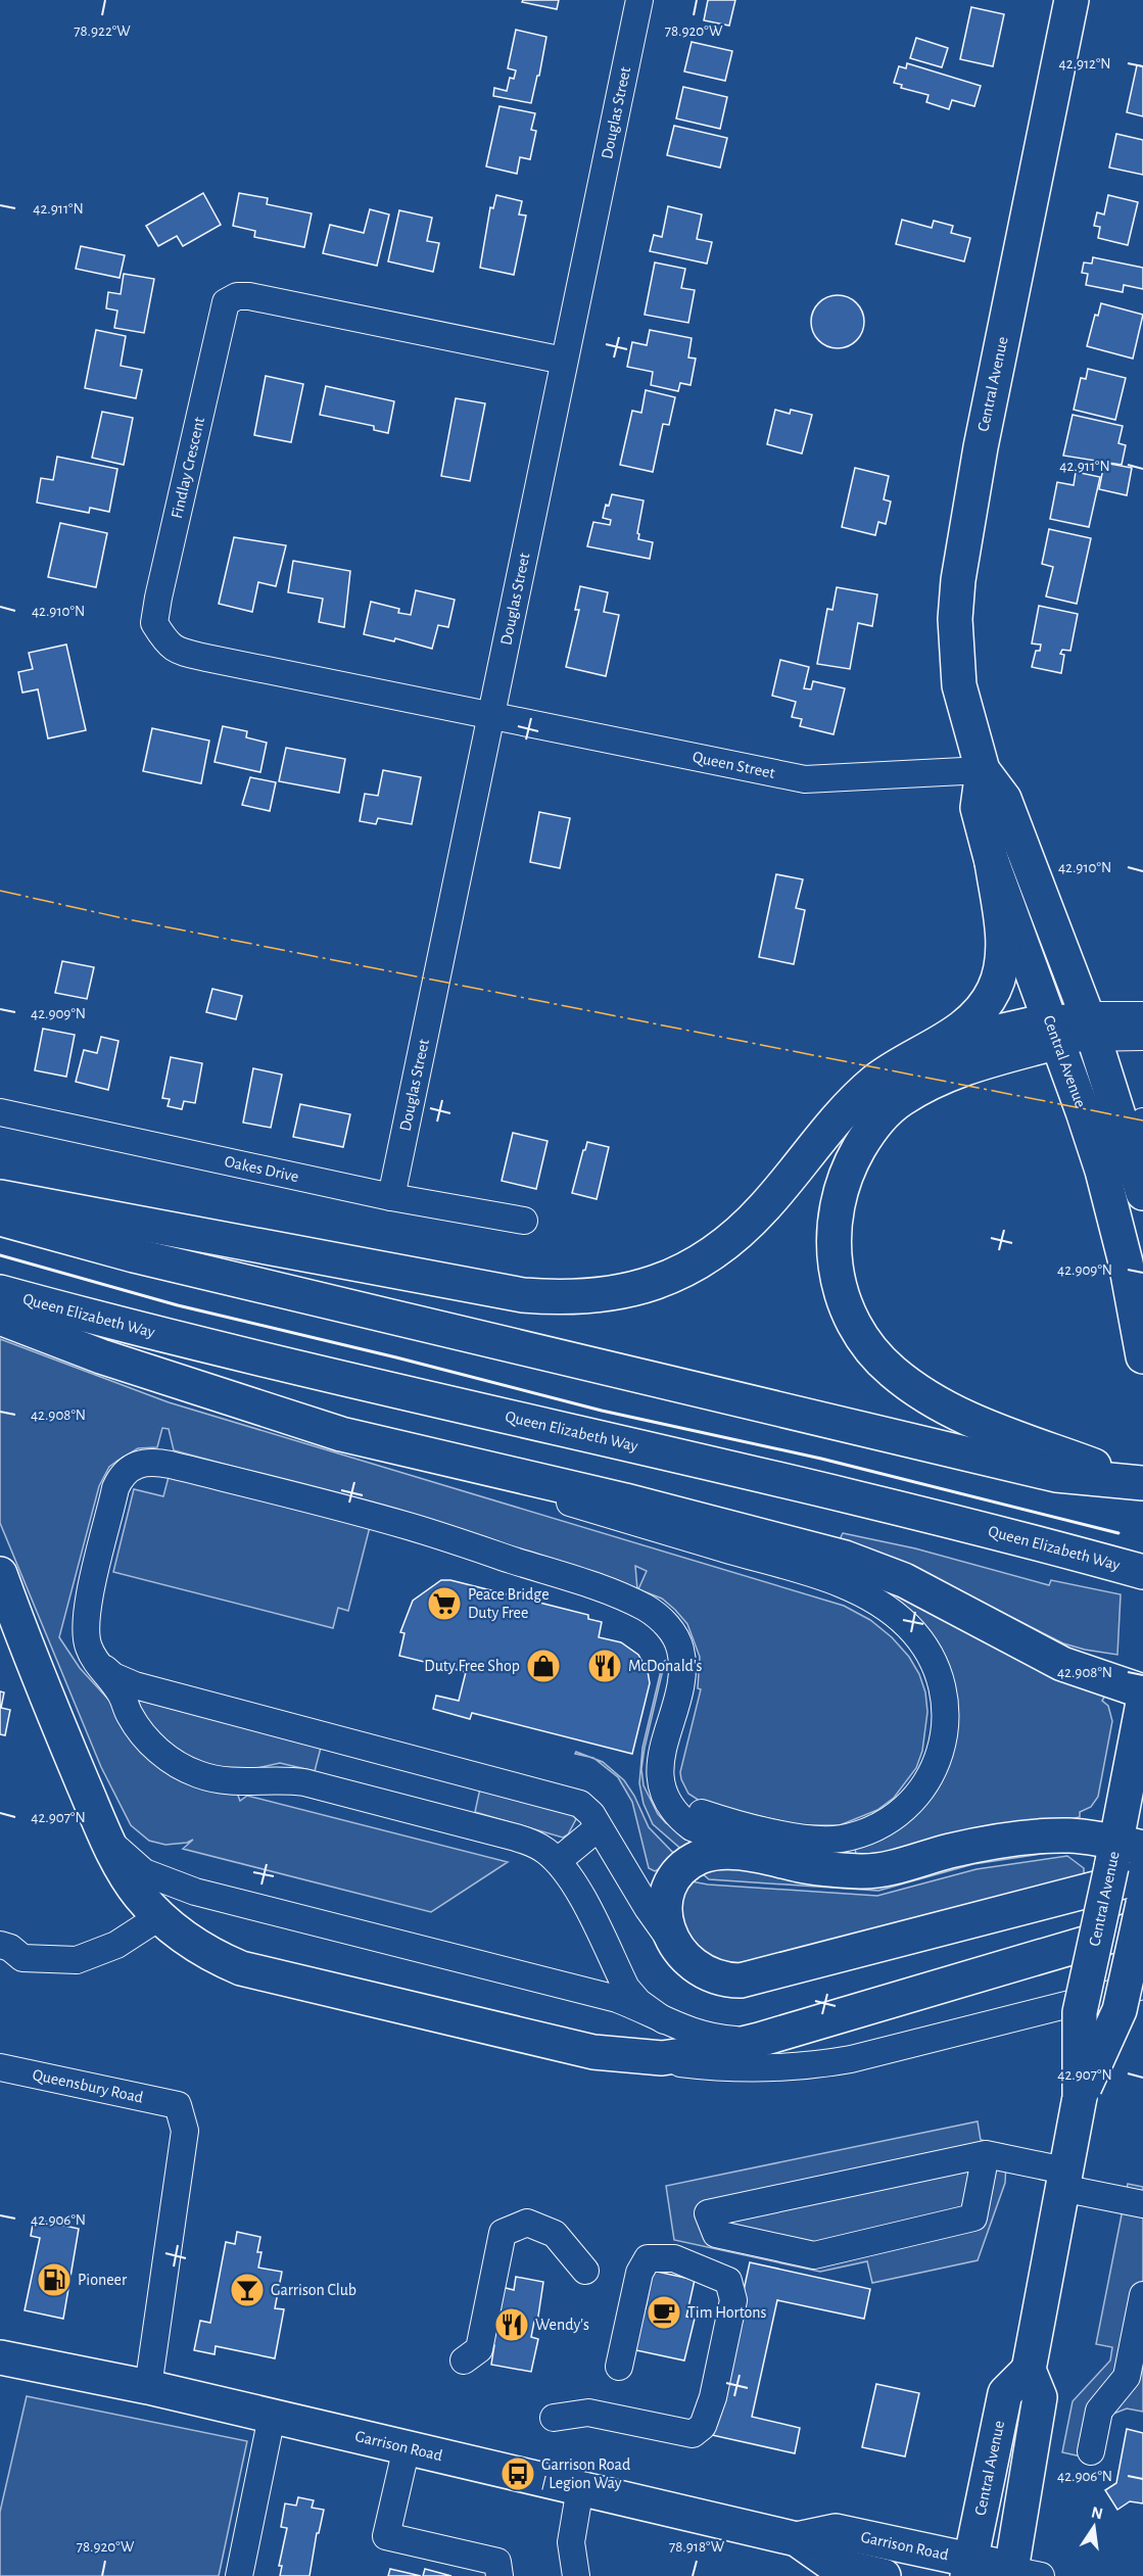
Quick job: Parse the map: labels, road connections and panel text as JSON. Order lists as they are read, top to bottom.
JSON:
{
  "streets": {
    "main road": ["Central Avenue", "Queen Elizabeth Way", "Garrison Road"],
    "street": [
      "Douglas Street",
      "Findlay Crescent",
      "Queen Street",
      "Oakes Drive",
      "Queensbury Road"
    ]
  },
  "crossings": [
    ["Douglas Street", "Findlay Crescent"],
    ["Douglas Street", "Queen Street"],
    ["Douglas Street", "Oakes Drive"],
    ["Central Avenue", "Queen Street"],
    ["Central Avenue", "Garrison Road"],
    ["Findlay Crescent", "Queen Street"],
    ["Queensbury Road", "Garrison Road"]
  ],
  "places": {
    "supermarket": ["Peace Bridge Duty Free"],
    "shop": ["Duty Free Shop"],
    "restaurant": ["McDonald's", "Wendy's"],
    "fuel station": ["Pioneer"],
    "bar": ["Garrison Club"],
    "cafe": ["Tim Hortons"],
    "bus stop": ["Garrison Road / Legion Way"]
  },
  "north": "top",
  "coordinates": [
    "78.922°W",
    "78.920°W",
    "42.912°N",
    "42.911°N",
    "42.910°N",
    "42.909°N",
    "42.908°N",
    "42.907°N",
    "42.906°N",
    "78.918°W"
  ]
}
